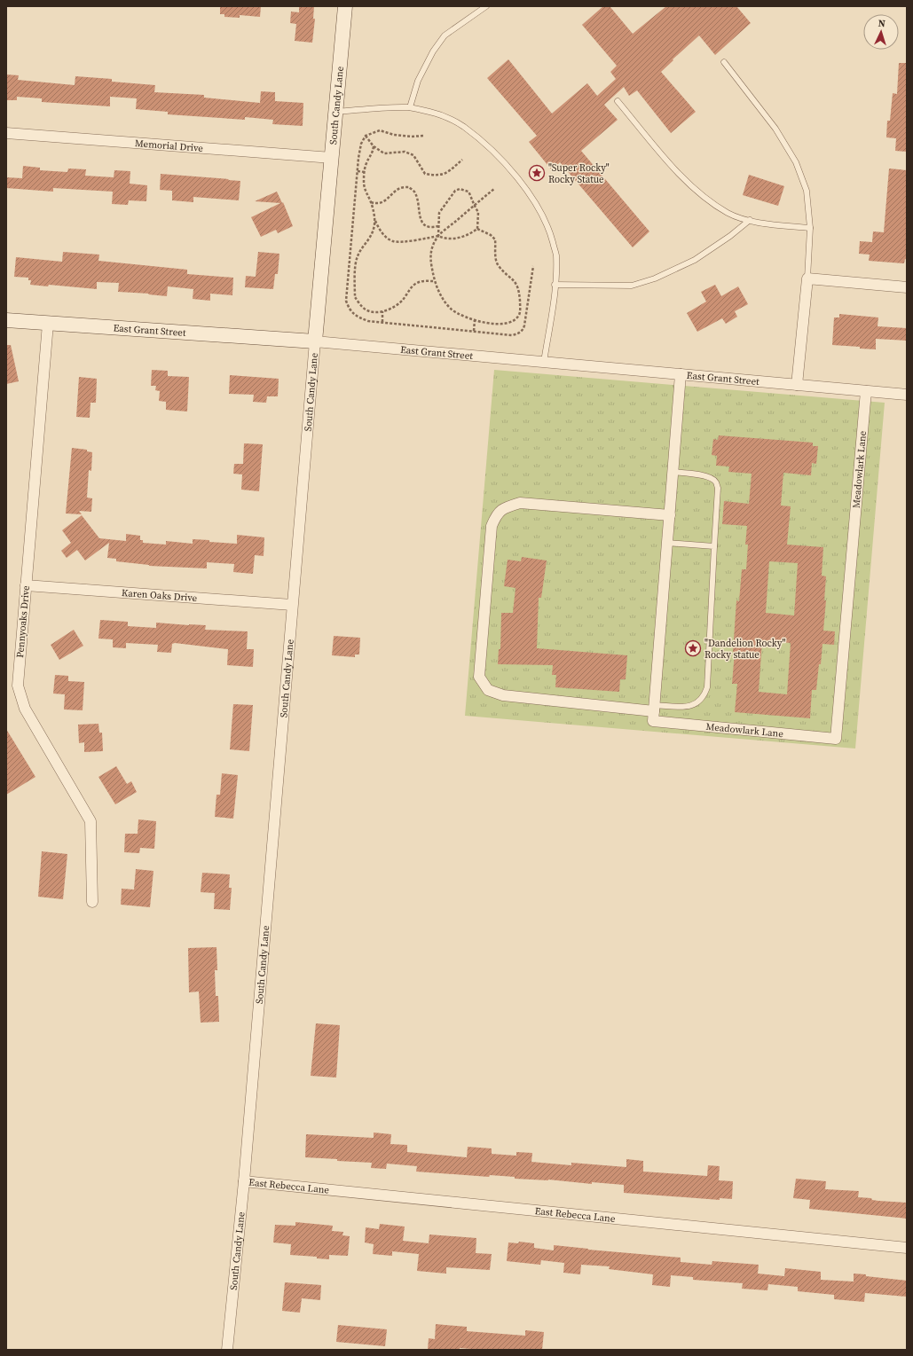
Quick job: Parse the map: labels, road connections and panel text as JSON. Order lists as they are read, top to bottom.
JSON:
{
  "streets": {
    "main road": ["South Candy Lane", "East Grant Street"],
    "street": [
      "Memorial Drive",
      "Meadowlark Lane",
      "Karen Oaks Drive",
      "Pennyoaks Drive",
      "East Rebecca Lane"
    ]
  },
  "crossings": [
    ["South Candy Lane", "Memorial Drive"],
    ["South Candy Lane", "East Grant Street"],
    ["South Candy Lane", "Karen Oaks Drive"],
    ["South Candy Lane", "East Rebecca Lane"],
    ["East Grant Street", "Meadowlark Lane"],
    ["East Grant Street", "Pennyoaks Drive"],
    ["Karen Oaks Drive", "Pennyoaks Drive"]
  ],
  "places": {
    "place": ["\"Super Rocky\" Rocky Statue", "\"Dandelion Rocky\" Rocky statue"]
  },
  "north": "top"
}
